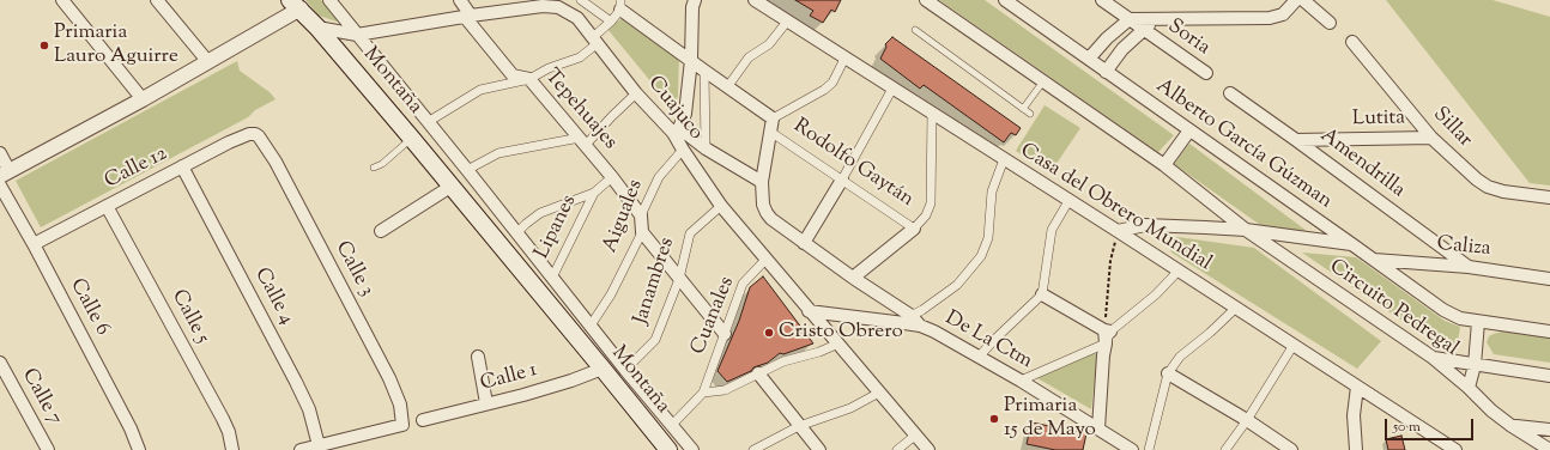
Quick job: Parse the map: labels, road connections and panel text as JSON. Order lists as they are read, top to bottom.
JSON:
{
  "streets": {
    "main road": ["Montaña"],
    "street": [
      "Soria",
      "Cuajuco",
      "Tepehuajes",
      "Lutita",
      "Sillar",
      "Alberto García Gúzman",
      "Rodolfo Gaytán",
      "Amendrilla",
      "Calle 12",
      "Casa del Obrero Mundial",
      "Aiguales",
      "Lipanes",
      "Caliza",
      "Calle 3",
      "Janambres",
      "Calle 4",
      "Calle 6",
      "Circuito Pedregal",
      "Cuanales",
      "Calle 5",
      "De La Ctm",
      "Calle 1",
      "Calle 7"
    ]
  },
  "crossings": [
    ["Montaña", "Cuajuco"],
    ["Montaña", "Aiguales"],
    ["Montaña", "Lipanes"],
    ["Montaña", "Janambres"],
    ["Montaña", "Calle 1"],
    ["Cuajuco", "Tepehuajes"],
    ["Cuajuco", "Aiguales"],
    ["Cuajuco", "Janambres"],
    ["Cuajuco", "Cuanales"],
    ["Cuajuco", "De La Ctm"],
    ["Tepehuajes", "Aiguales"],
    ["Tepehuajes", "Lipanes"],
    ["Lutita", "Sillar"],
    ["Lutita", "Amendrilla"],
    ["Alberto García Gúzman", "Caliza"],
    ["Amendrilla", "Caliza"],
    ["Calle 12", "Calle 3"],
    ["Calle 12", "Calle 4"],
    ["Calle 12", "Calle 6"],
    ["Calle 12", "Calle 5"],
    ["Calle 3", "Calle 4"]
  ],
  "places": ["Primaria Lauro Aguirre", "Cristo Obrero", "Primaria 15 de Mayo"],
  "scale_bar": "50 m"
}
